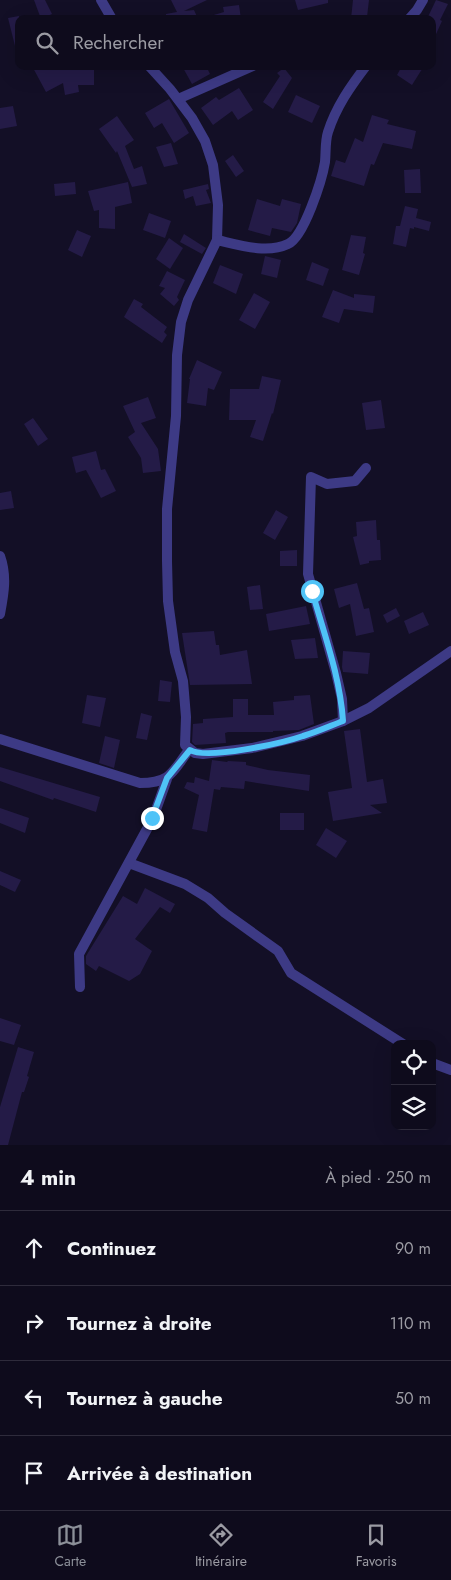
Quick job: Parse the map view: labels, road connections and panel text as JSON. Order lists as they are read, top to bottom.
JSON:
{
  "page": {
    "search": "Rechercher",
    "heading": ["4 min", "À pied · 250 m"],
    "list": [
      ["Continuez", "90 m"],
      ["Tournez à droite", "110 m"],
      ["Tournez à gauche", "50 m"],
      "Arrivée à destination"
    ],
    "nav": ["Carte", "Itinéraire", "Favoris"]
  }
}
